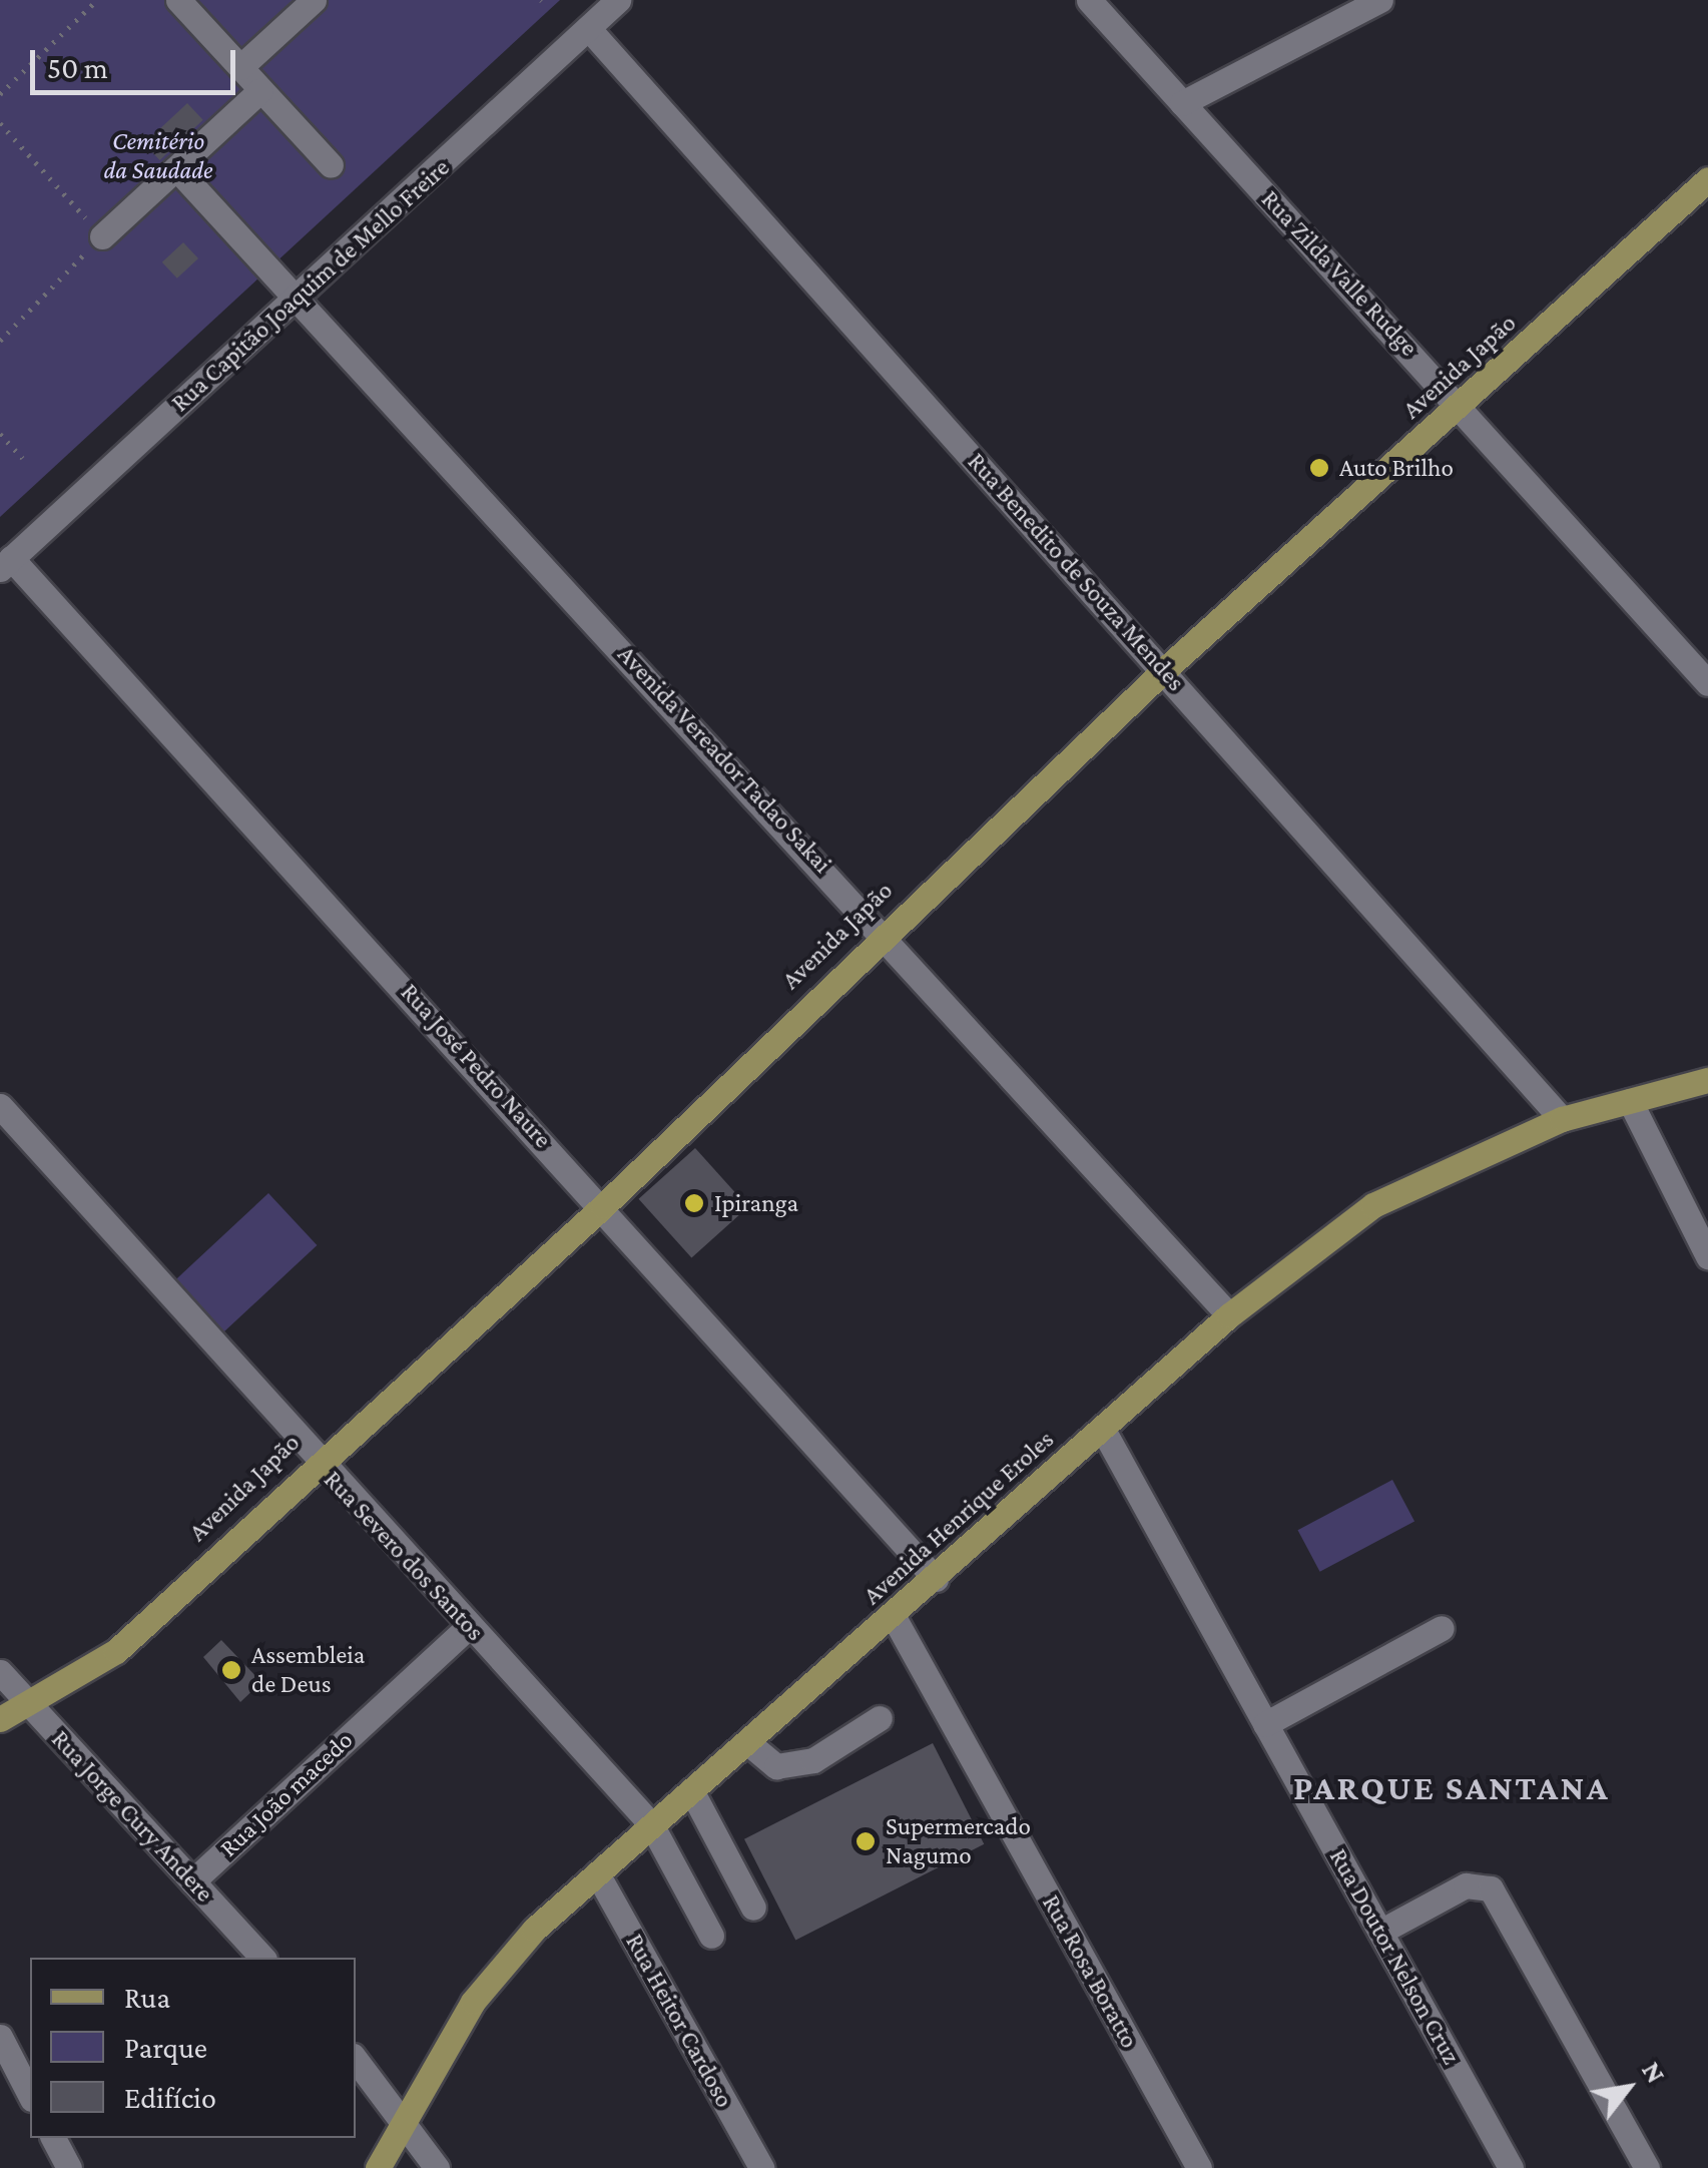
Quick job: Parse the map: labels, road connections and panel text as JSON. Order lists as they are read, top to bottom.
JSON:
{
  "streets": {
    "main road": ["Avenida Japão", "Avenida Henrique Eroles"],
    "street": [
      "Rua Zilda Valle Rudge",
      "Rua Capitão Joaquim de Mello Freire",
      "Rua Benedito de Souza Mendes",
      "Avenida Vereador Tadao Sakai",
      "Rua José Pedro Naure",
      "Rua Severo dos Santos",
      "Rua João macedo",
      "Rua Jorge Cury Andere",
      "Rua Doutor Nelson Cruz",
      "Rua Rosa Boratto",
      "Rua Heitor Cardoso"
    ]
  },
  "crossings": [
    ["Rua Zilda Valle Rudge", "Avenida Japão"],
    ["Rua Capitão Joaquim de Mello Freire", "Rua Benedito de Souza Mendes"],
    ["Rua Capitão Joaquim de Mello Freire", "Avenida Vereador Tadao Sakai"],
    ["Rua Capitão Joaquim de Mello Freire", "Rua José Pedro Naure"],
    ["Avenida Japão", "Rua Benedito de Souza Mendes"],
    ["Avenida Japão", "Avenida Vereador Tadao Sakai"],
    ["Avenida Japão", "Rua José Pedro Naure"],
    ["Avenida Japão", "Rua Severo dos Santos"],
    ["Avenida Japão", "Rua Jorge Cury Andere"],
    ["Rua Benedito de Souza Mendes", "Avenida Henrique Eroles"],
    ["Avenida Vereador Tadao Sakai", "Avenida Henrique Eroles"],
    ["Rua José Pedro Naure", "Avenida Henrique Eroles"],
    ["Avenida Henrique Eroles", "Rua Severo dos Santos"],
    ["Avenida Henrique Eroles", "Rua Doutor Nelson Cruz"],
    ["Avenida Henrique Eroles", "Rua Rosa Boratto"],
    ["Avenida Henrique Eroles", "Rua Heitor Cardoso"],
    ["Rua Severo dos Santos", "Rua João macedo"],
    ["Rua João macedo", "Rua Jorge Cury Andere"]
  ],
  "districts": ["PARQUE SANTANA"],
  "parks": ["Cemitério da Saudade"],
  "places": [
    "Auto Brilho",
    "Ipiranga",
    "Assembleia de Deus",
    "Supermercado Nagumo"
  ],
  "legend": ["Rua", "Parque", "Edifício"],
  "scale_bar": "50 m",
  "north": "top right"
}
